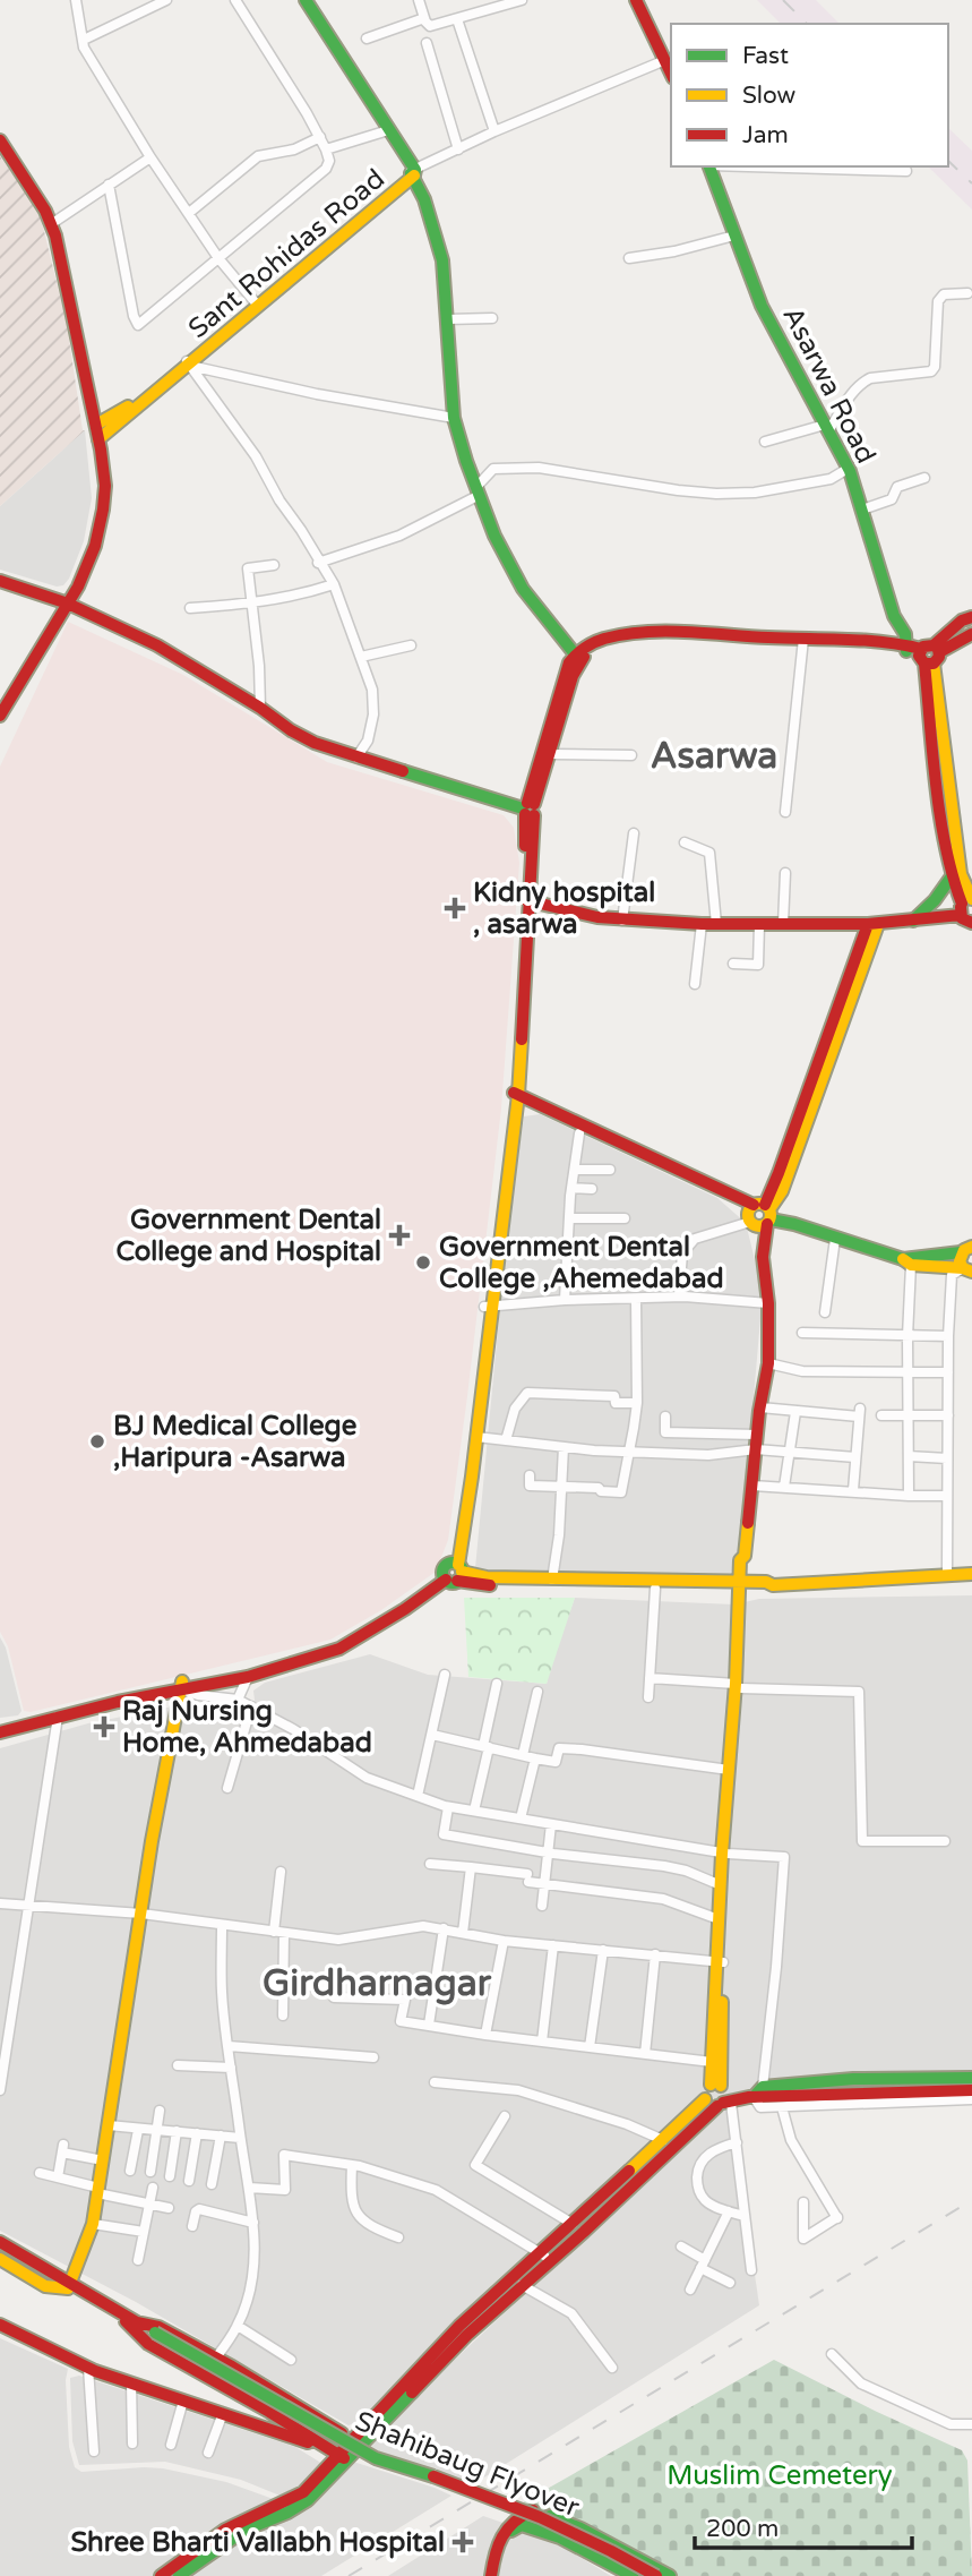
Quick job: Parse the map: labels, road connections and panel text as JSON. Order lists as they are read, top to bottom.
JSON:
{
  "streets": {
    "street": ["Sant Rohidas Road", "Asarwa Road", "Shahibaug Flyover"]
  },
  "districts": ["Asarwa", "Girdharnagar"],
  "parks": ["Muslim Cemetery"],
  "places": {
    "health": [
      "Kidny hospital , asarwa",
      "Government Dental College and Hospital",
      "Raj Nursing Home, Ahmedabad",
      "Shree Bharti Vallabh Hospital"
    ],
    "other": ["Government Dental College ,Ahemedabad", "BJ Medical College ,Haripura -Asarwa"]
  },
  "legend": ["Fast", "Slow", "Jam"],
  "scale_bar": "200 m"
}
